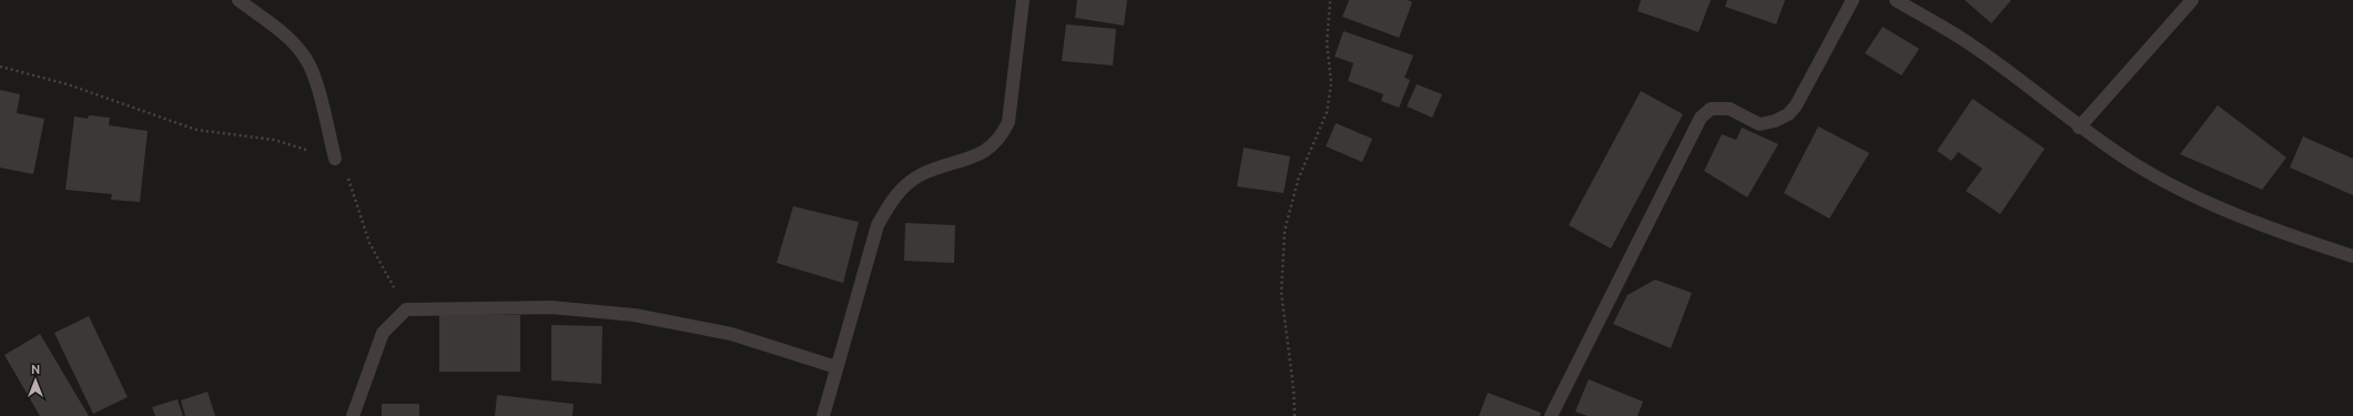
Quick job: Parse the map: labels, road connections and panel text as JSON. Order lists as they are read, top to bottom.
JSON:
{
  "north": "top"
}
